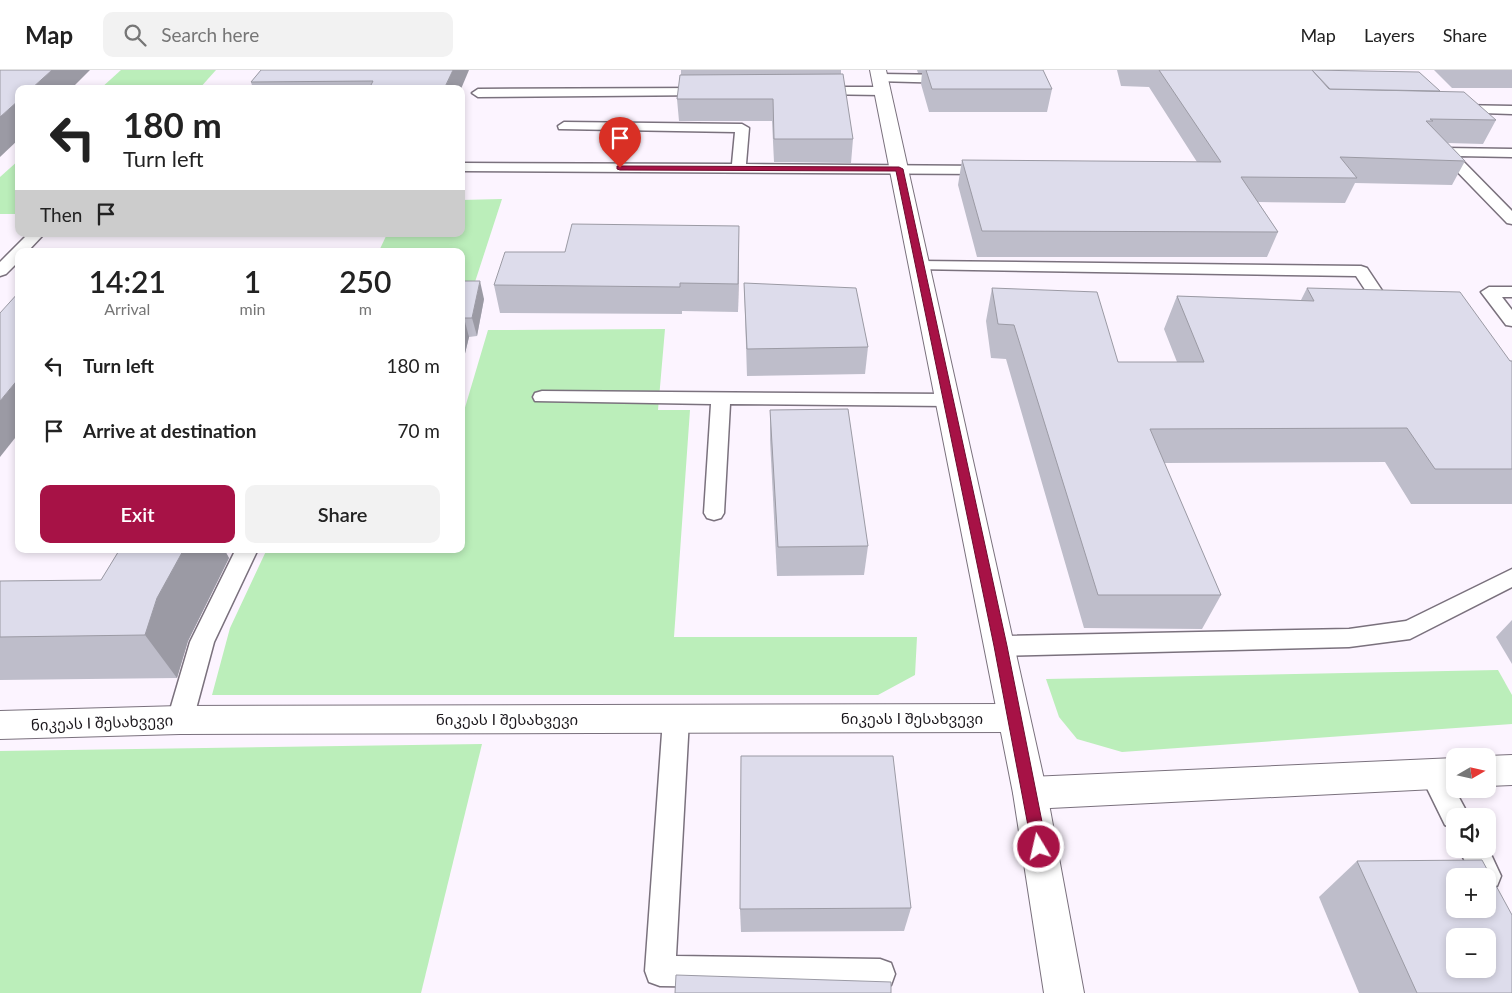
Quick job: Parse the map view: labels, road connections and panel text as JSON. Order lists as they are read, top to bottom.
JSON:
{
  "streets": {
    "street": ["ნიკეას I შესახვევი"]
  },
  "north": "right",
  "page": {
    "header": "Map",
    "search": "Search here",
    "nav": ["Map", "Layers", "Share"],
    "turn": ["180 m", "Turn left"],
    "then": "Then",
    "eta": [
      "14:21",
      "Arrival",
      "1",
      "min",
      "250",
      "m"
    ],
    "list": [
      {
        "name": "Turn left",
        "value": "180 m"
      },
      {
        "name": "Arrive at destination",
        "value": "70 m"
      }
    ],
    "buttons": ["Exit", "Share"],
    "map_buttons": ["+", "−"]
  }
}
